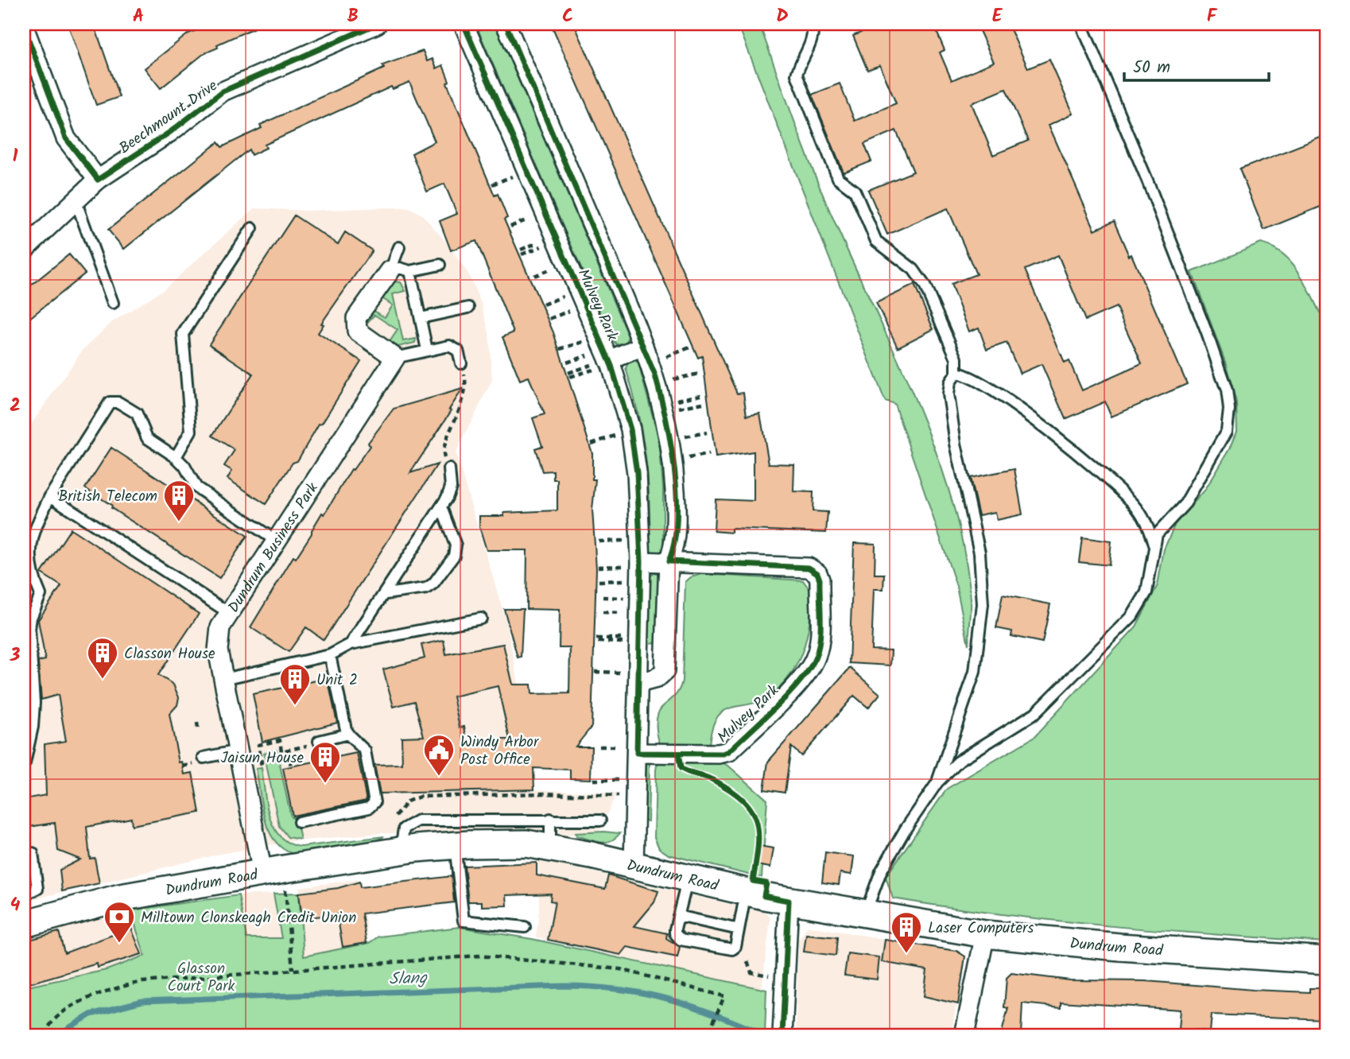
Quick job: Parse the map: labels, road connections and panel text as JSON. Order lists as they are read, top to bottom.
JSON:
{
  "streets": {
    "main road": ["Dundrum Road"],
    "street": ["Beechmount Drive", "Mulvey Park", "Dundrum Business Park"]
  },
  "crossings": [
    ["Mulvey Park", "Dundrum Road"],
    ["Dundrum Business Park", "Dundrum Road"]
  ],
  "water": ["Slang"],
  "parks": ["Glasson Court Park"],
  "places": {
    "building": [
      "British Telecom",
      "Classon House",
      "Unit 2",
      "Jaisun House",
      "Laser Computers"
    ],
    "public building": ["Windy Arbor Post Office"],
    "bank": ["Milltown Clonskeagh Credit Union"]
  },
  "scale_bar": "50 m",
  "grid": {
    "columns": [
      "A",
      "B",
      "C",
      "D",
      "E",
      "F"
    ],
    "rows": [
      "1",
      "2",
      "3",
      "4"
    ]
  }
}
